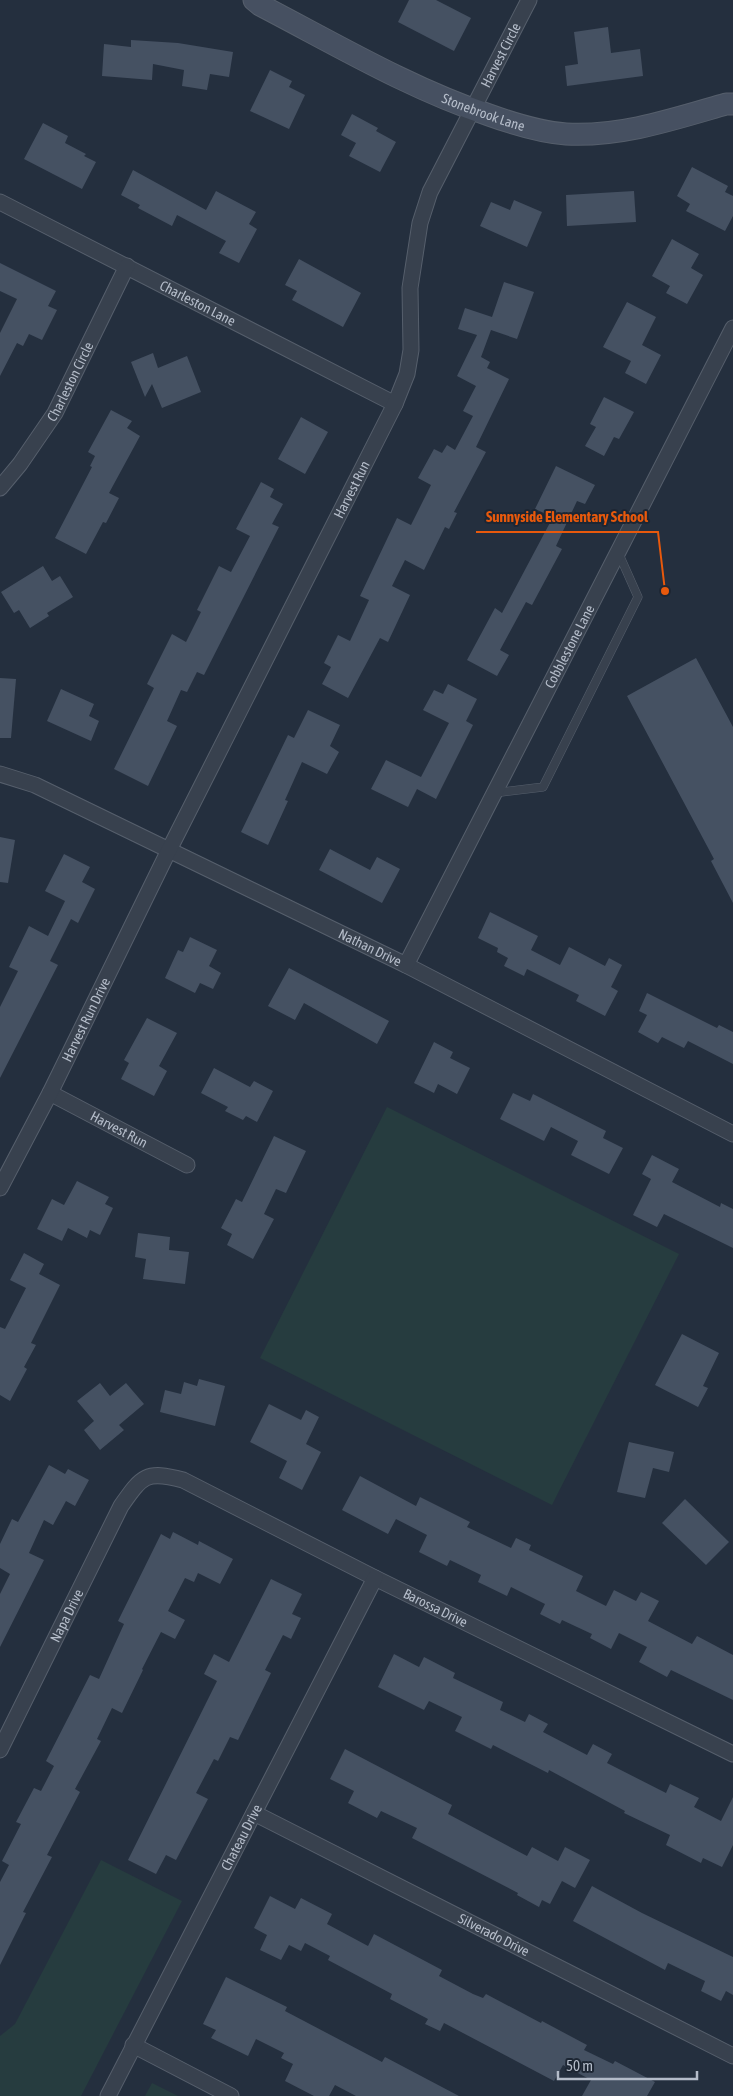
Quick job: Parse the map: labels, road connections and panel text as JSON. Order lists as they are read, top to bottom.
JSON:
{
  "streets": {
    "street": [
      "Harvest Circle",
      "Stonebrook Lane",
      "Charleston Lane",
      "Charleston Circle",
      "Harvest Run",
      "Cobblestone Lane",
      "Nathan Drive",
      "Harvest Run Drive",
      "Barossa Drive",
      "Napa Drive",
      "Chateau Drive",
      "Silverado Drive"
    ]
  },
  "crossings": [
    ["Harvest Circle", "Stonebrook Lane"],
    ["Harvest Circle", "Harvest Run"],
    ["Stonebrook Lane", "Harvest Run"],
    ["Charleston Lane", "Charleston Circle"],
    ["Charleston Lane", "Harvest Run"],
    ["Harvest Run", "Nathan Drive"],
    ["Harvest Run", "Harvest Run Drive"],
    ["Cobblestone Lane", "Nathan Drive"],
    ["Nathan Drive", "Harvest Run Drive"],
    ["Barossa Drive", "Napa Drive"],
    ["Barossa Drive", "Chateau Drive"],
    ["Chateau Drive", "Silverado Drive"]
  ],
  "places": ["Sunnyside Elementary School"],
  "scale_bar": "50 m"
}
